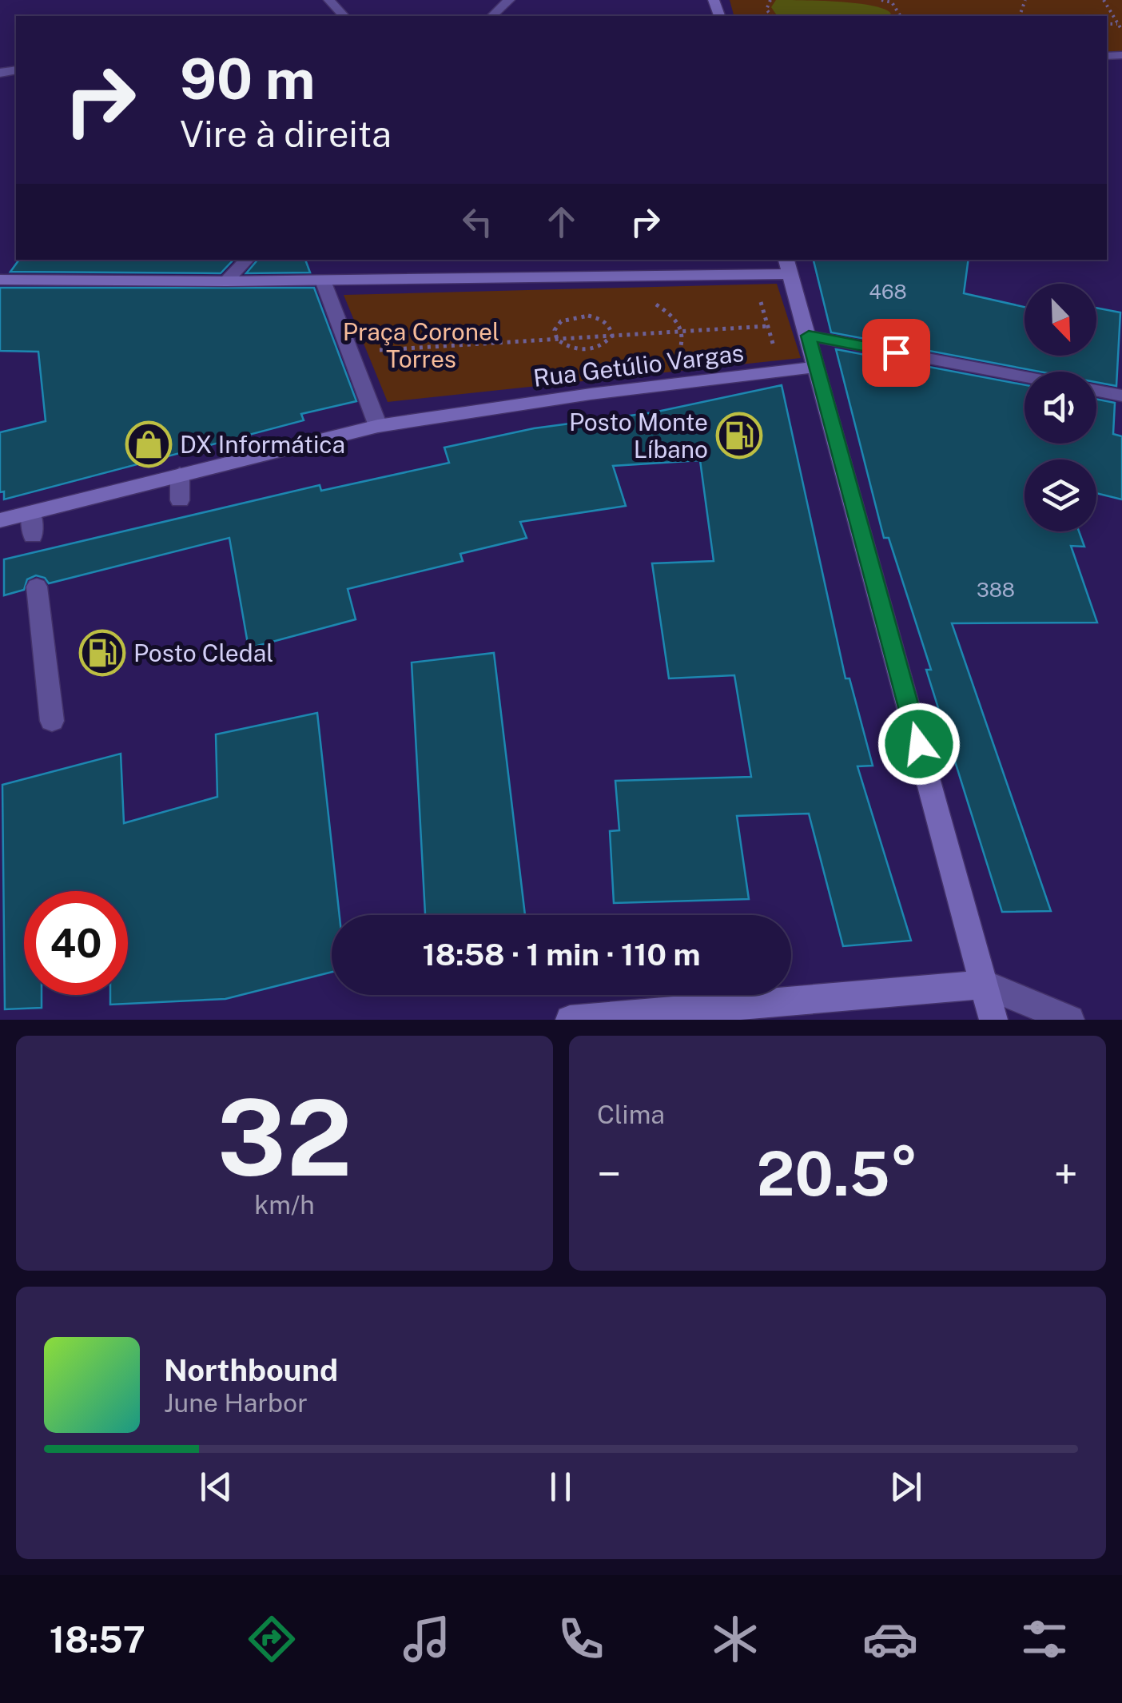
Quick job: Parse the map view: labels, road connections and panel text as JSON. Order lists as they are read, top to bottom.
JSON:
{
  "streets": {
    "street": ["Rua Getúlio Vargas"]
  },
  "parks": ["Praça Coronel Torres"],
  "places": {
    "fuel station": ["Posto Monte Líbano", "Posto Cledal"],
    "shop": ["DX Informática"]
  },
  "house_numbers": ["468", "388"],
  "north": "bottom right",
  "page": {
    "turn": ["90 m", "Vire à direita"],
    "limit": "40",
    "trip": "18:58 · 1 min · 110 m",
    "tile": [
      ["32", "km/h"],
      "Clima"
    ],
    "heat": ["−", "20.5°", "+"],
    "song": ["Northbound", "June Harbor"],
    "tabs": "18:57"
  }
}
